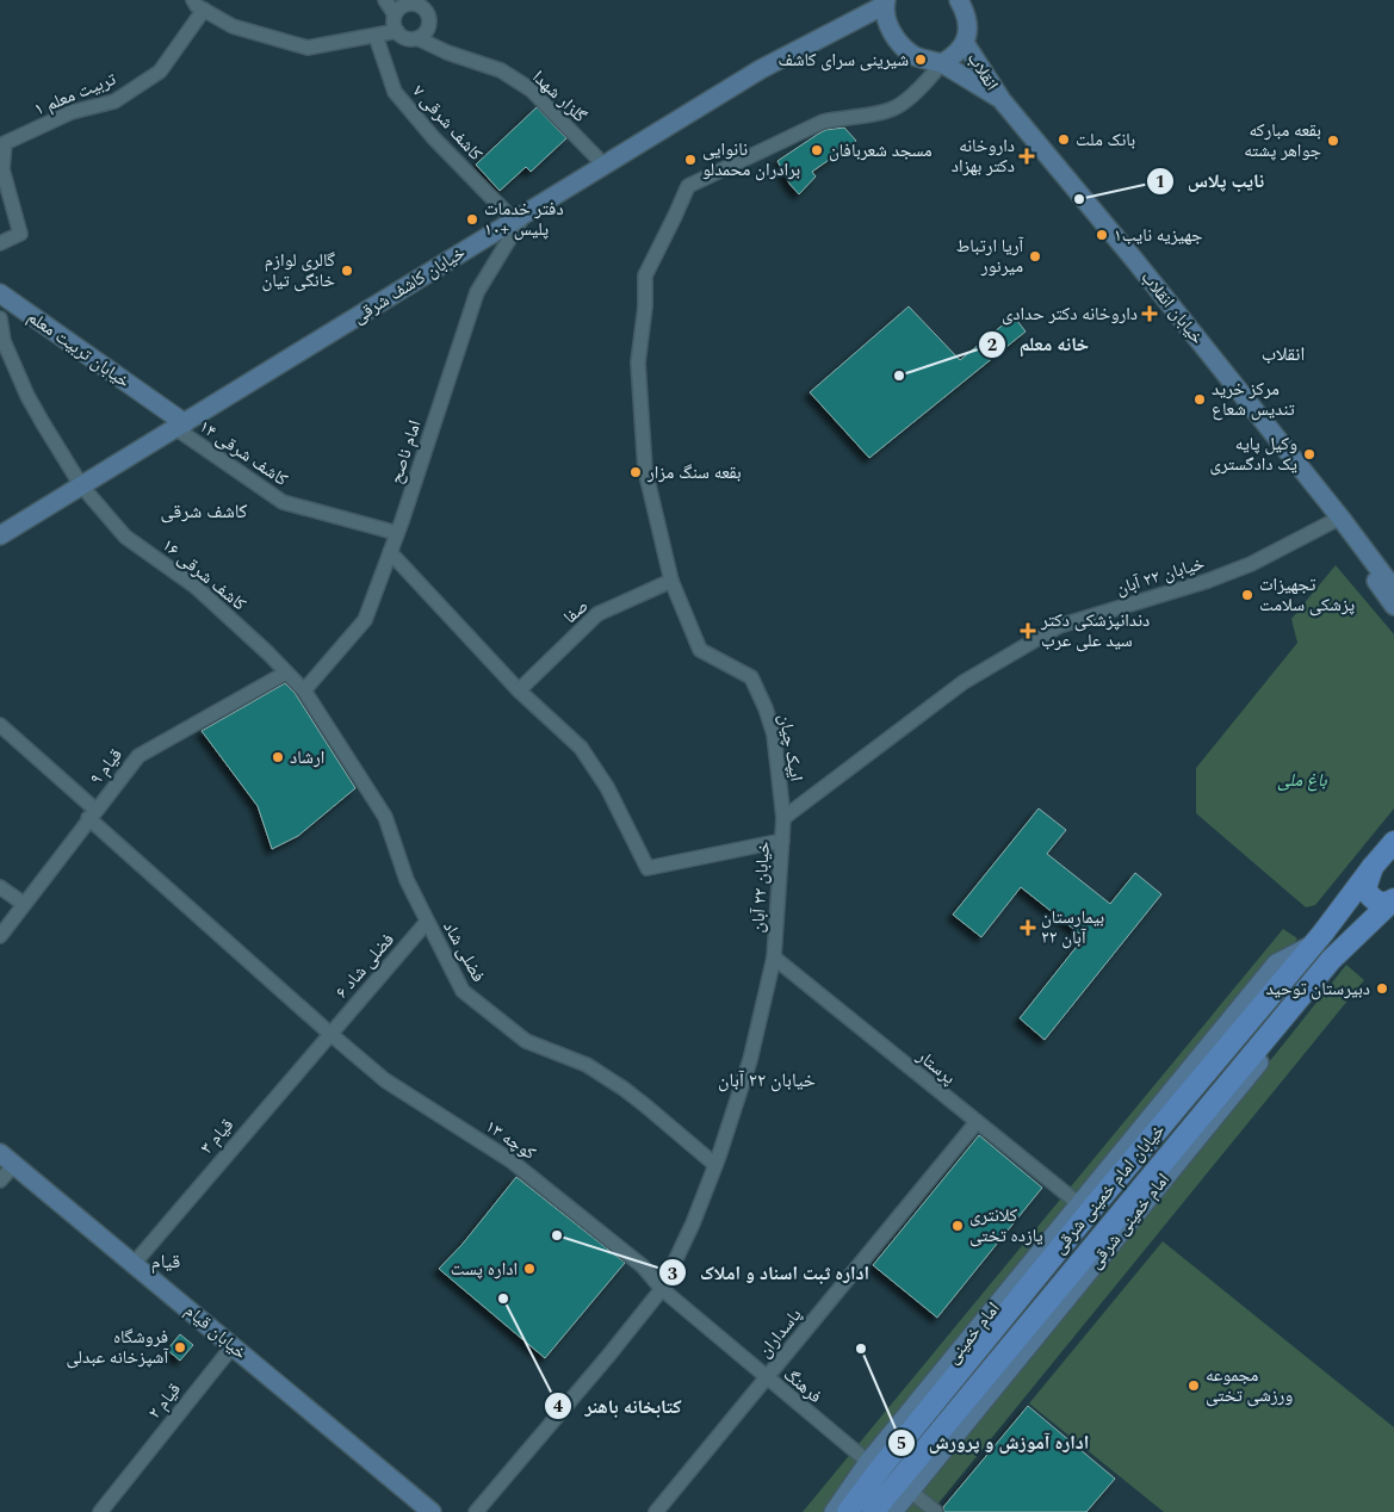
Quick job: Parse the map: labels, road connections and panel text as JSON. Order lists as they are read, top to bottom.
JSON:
{
  "streets": {
    "main road": [
      "انقلاب",
      "خیابان کاشف شرقی",
      "خیابان انقلاب",
      "خیابان تربیت معلم",
      "خیابان امام خمینی شرقی",
      "امام خمینی شرقی",
      "خیابان قیام",
      "امام خمینی"
    ],
    "street": [
      "تربیت معلم ۱",
      "گلزار شهدا",
      "کاشف شرقی ۷",
      "امام ناصح",
      "کاشف شرقی ۱۴",
      "کاشف شرقی ۱۶",
      "خیابان ۲۲ آبان",
      "صفا",
      "ایپک چیان",
      "قیام ۹",
      "فضلی شاد",
      "فضلی شاد ۶",
      "پرستار",
      "قیام ۳",
      "کوچه ۱۳",
      "پاسداران",
      "فرهنگ",
      "قیام ۲"
    ]
  },
  "crossings": [
    ["انقلاب", "خیابان کاشف شرقی"],
    ["انقلاب", "خیابان انقلاب"],
    ["انقلاب", "ایپک چیان"],
    ["گلزار شهدا", "خیابان کاشف شرقی"],
    ["کاشف شرقی ۷", "خیابان کاشف شرقی"],
    ["کاشف شرقی ۷", "امام ناصح"],
    ["خیابان کاشف شرقی", "خیابان تربیت معلم"],
    ["خیابان کاشف شرقی", "امام ناصح"],
    ["خیابان کاشف شرقی", "کاشف شرقی ۱۴"],
    ["خیابان کاشف شرقی", "کاشف شرقی ۱۶"],
    ["خیابان انقلاب", "خیابان ۲۲ آبان"],
    ["خیابان تربیت معلم", "کاشف شرقی ۱۴"],
    ["امام ناصح", "کاشف شرقی ۱۴"],
    ["امام ناصح", "کاشف شرقی ۱۶"],
    ["امام ناصح", "فضلی شاد"],
    ["کاشف شرقی ۱۶", "قیام ۹"],
    ["کاشف شرقی ۱۶", "فضلی شاد"],
    ["خیابان ۲۲ آبان", "ایپک چیان"],
    ["خیابان ۲۲ آبان", "فضلی شاد"],
    ["خیابان ۲۲ آبان", "پرستار"],
    ["خیابان ۲۲ آبان", "کوچه ۱۳"],
    ["خیابان ۲۲ آبان", "فرهنگ"],
    ["صفا", "ایپک چیان"],
    ["قیام ۹", "کوچه ۱۳"],
    ["فضلی شاد", "فضلی شاد ۶"],
    ["فضلی شاد ۶", "قیام ۳"],
    ["فضلی شاد ۶", "کوچه ۱۳"],
    ["پرستار", "پاسداران"],
    ["پرستار", "امام خمینی"],
    ["قیام ۳", "کوچه ۱۳"],
    ["قیام ۳", "خیابان قیام"],
    ["کوچه ۱۳", "فرهنگ"],
    ["خیابان امام خمینی شرقی", "امام خمینی شرقی"],
    ["خیابان قیام", "قیام ۲"],
    ["پاسداران", "فرهنگ"],
    ["امام خمینی", "فرهنگ"]
  ],
  "districts": [
    "انقلاب",
    "کاشف شرقی",
    "خیابان ۲۲ آبان",
    "قیام"
  ],
  "parks": ["باغ ملی"],
  "places": {
    "other": [
      "شیرینی سرای کاشف",
      "بانک ملت",
      "بقعه مبارکه جواهر پشته",
      "مسجد شعربافان",
      "نانوایی برادران محمدلو",
      "نایب پلاس",
      "دفتر خدمات پلیس +۱۰",
      "جهیزیه نایب۱",
      "آریا ارتباط میرنور",
      "گالری لوازم خانگی تیان",
      "خانه معلم",
      "مرکز خرید تندیس شعاع",
      "وکیل پایه یک دادگستری",
      "بقعه سنگ مزار",
      "تجهیزات پزشکی سلامت",
      "ارشاد",
      "دبیرستان توحید",
      "کلانتری یازده تختی",
      "اداره ثبت اسناد و املاک",
      "اداره پست",
      "کتابخانه باهنر",
      "فروشگاه آشپزخانه عبدلی",
      "اداره آموزش و پرورش",
      "مجموعه ورزشی تختی"
    ],
    "health": [
      "داروخانه دکتر بهزاد",
      "داروخانه دکتر حدادی",
      "دندانپزشکی دکتر سید علی عرب",
      "بیمارستان ۲۲ آبان"
    ]
  }
}
